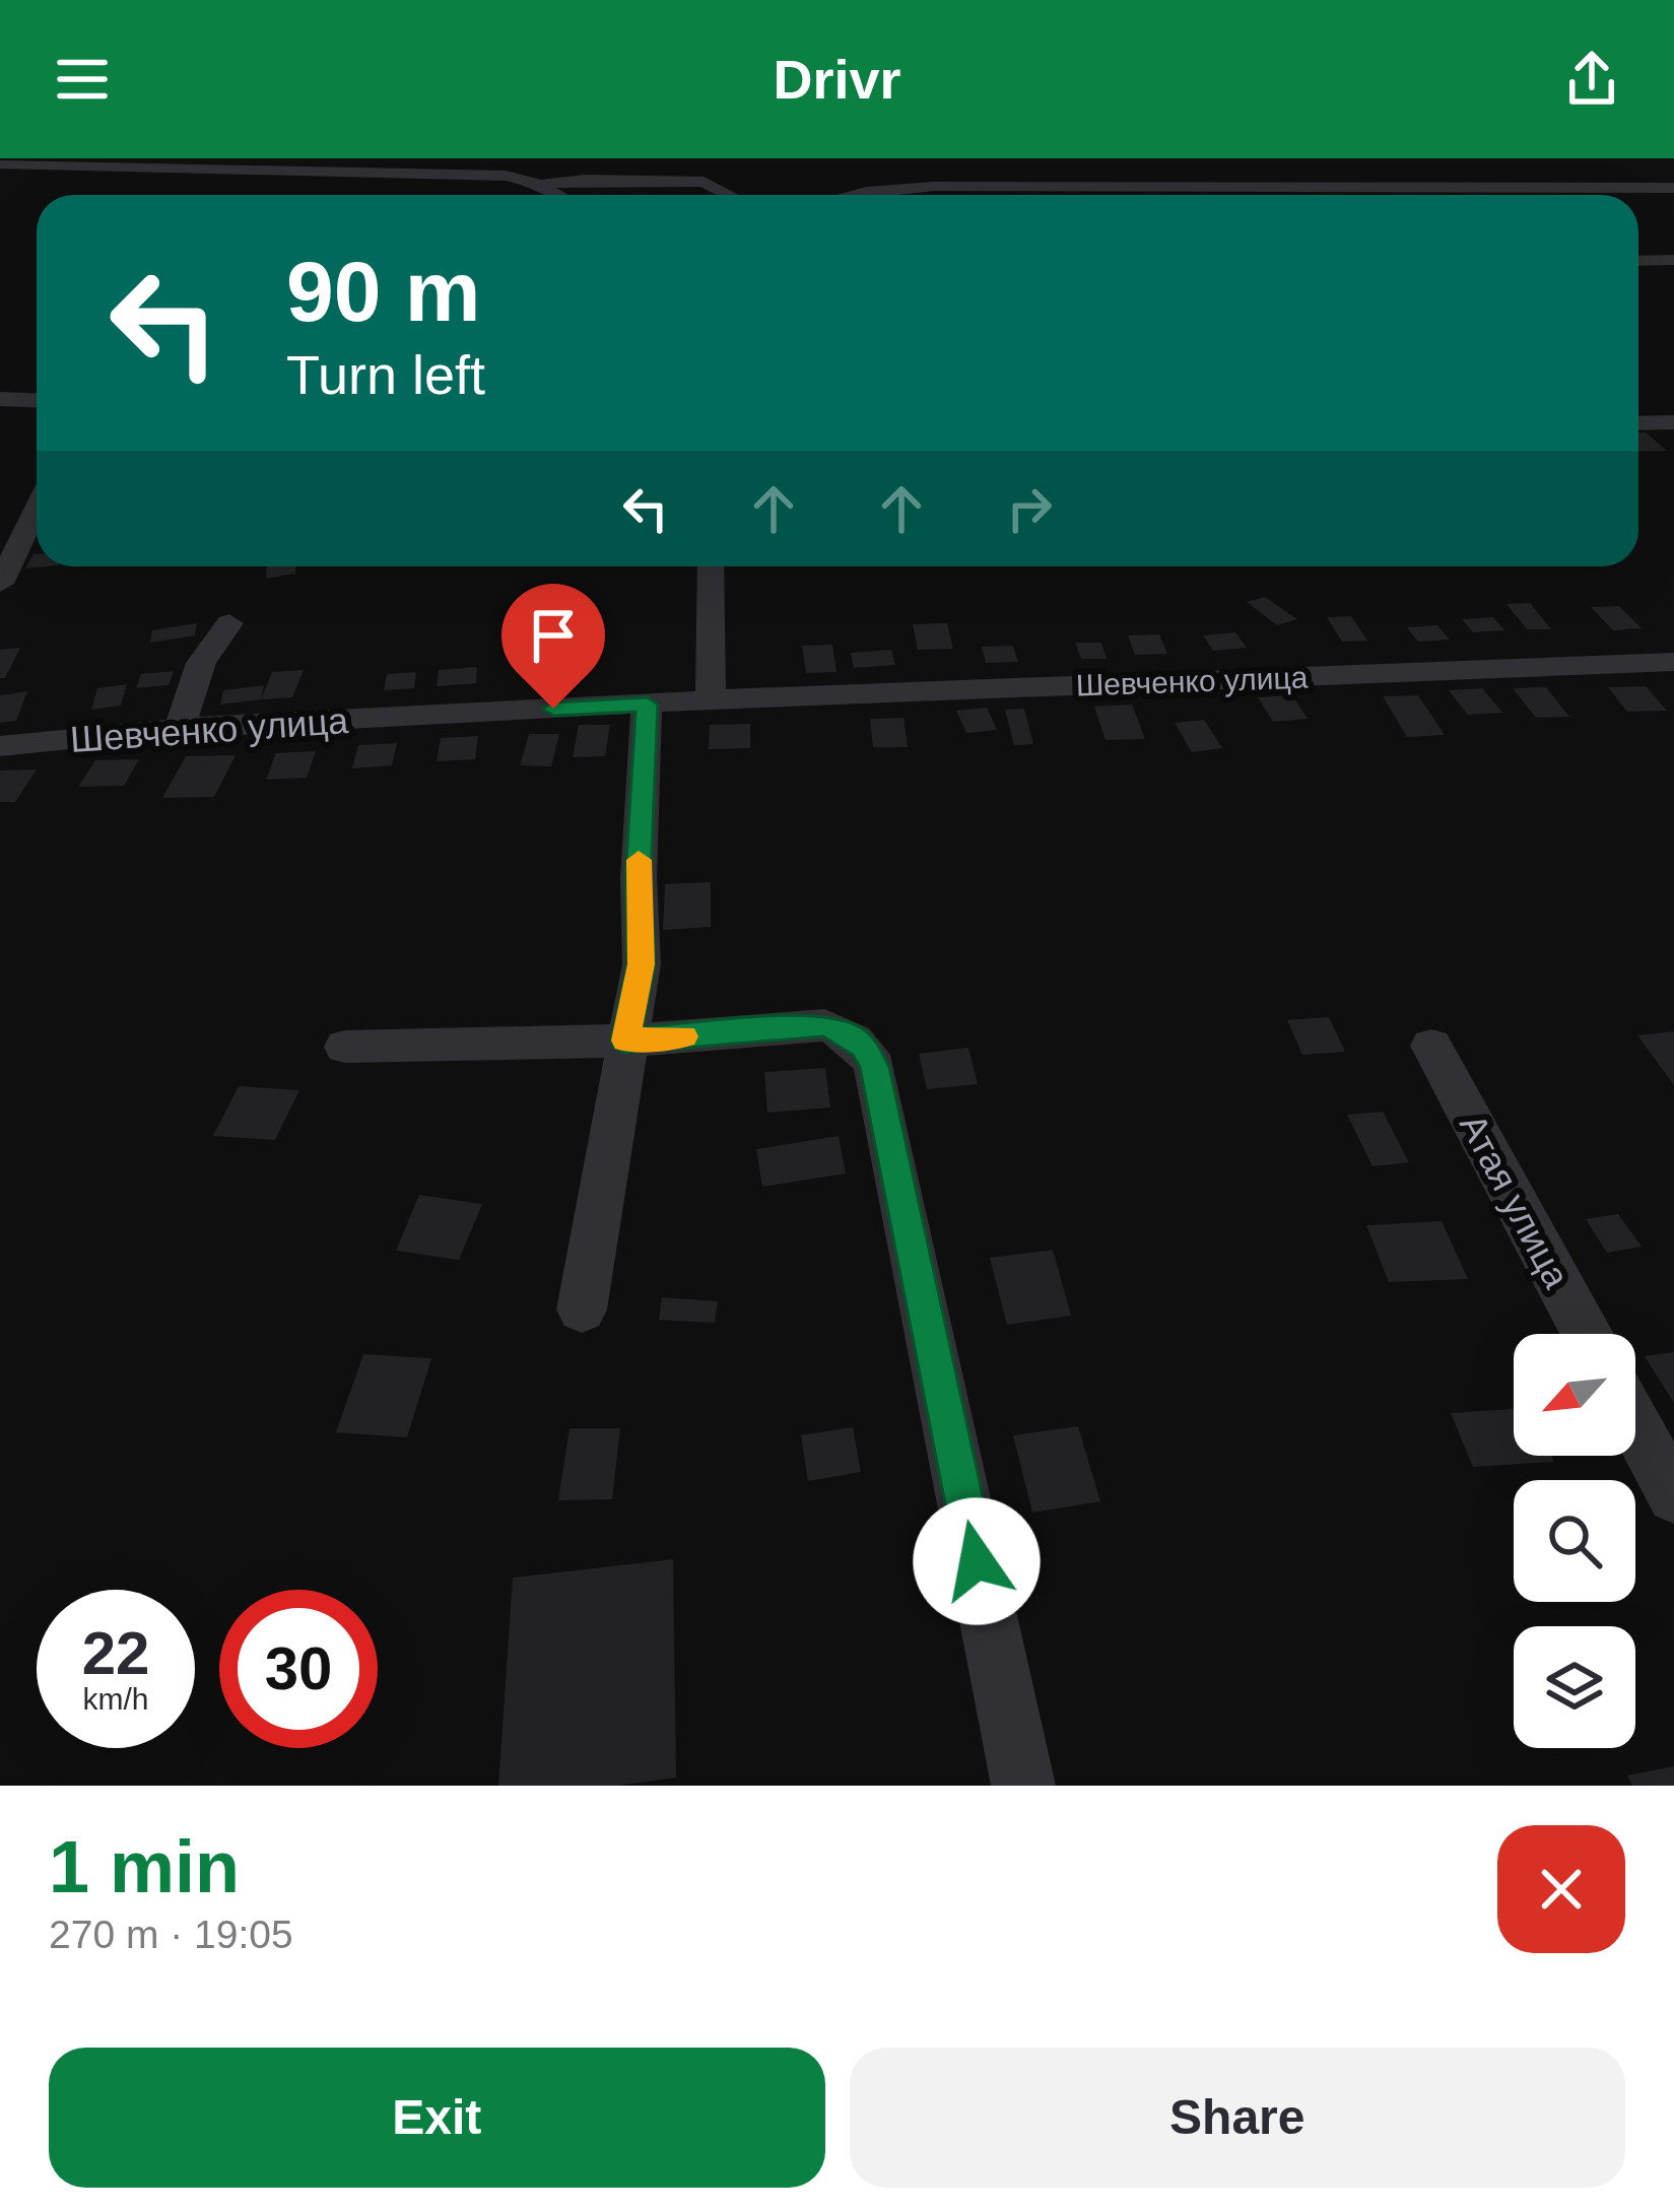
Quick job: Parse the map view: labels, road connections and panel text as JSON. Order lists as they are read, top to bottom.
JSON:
{
  "streets": {
    "street": ["Шевченко улица", "Атая улица"]
  },
  "north": "bottom left",
  "page": {
    "header": "Drivr",
    "turn": ["90 m", "Turn left"],
    "speed": "22 km/h",
    "limit": "30",
    "heading": ["1 min", "270 m · 19:05"],
    "buttons": ["Exit", "Share"]
  }
}
